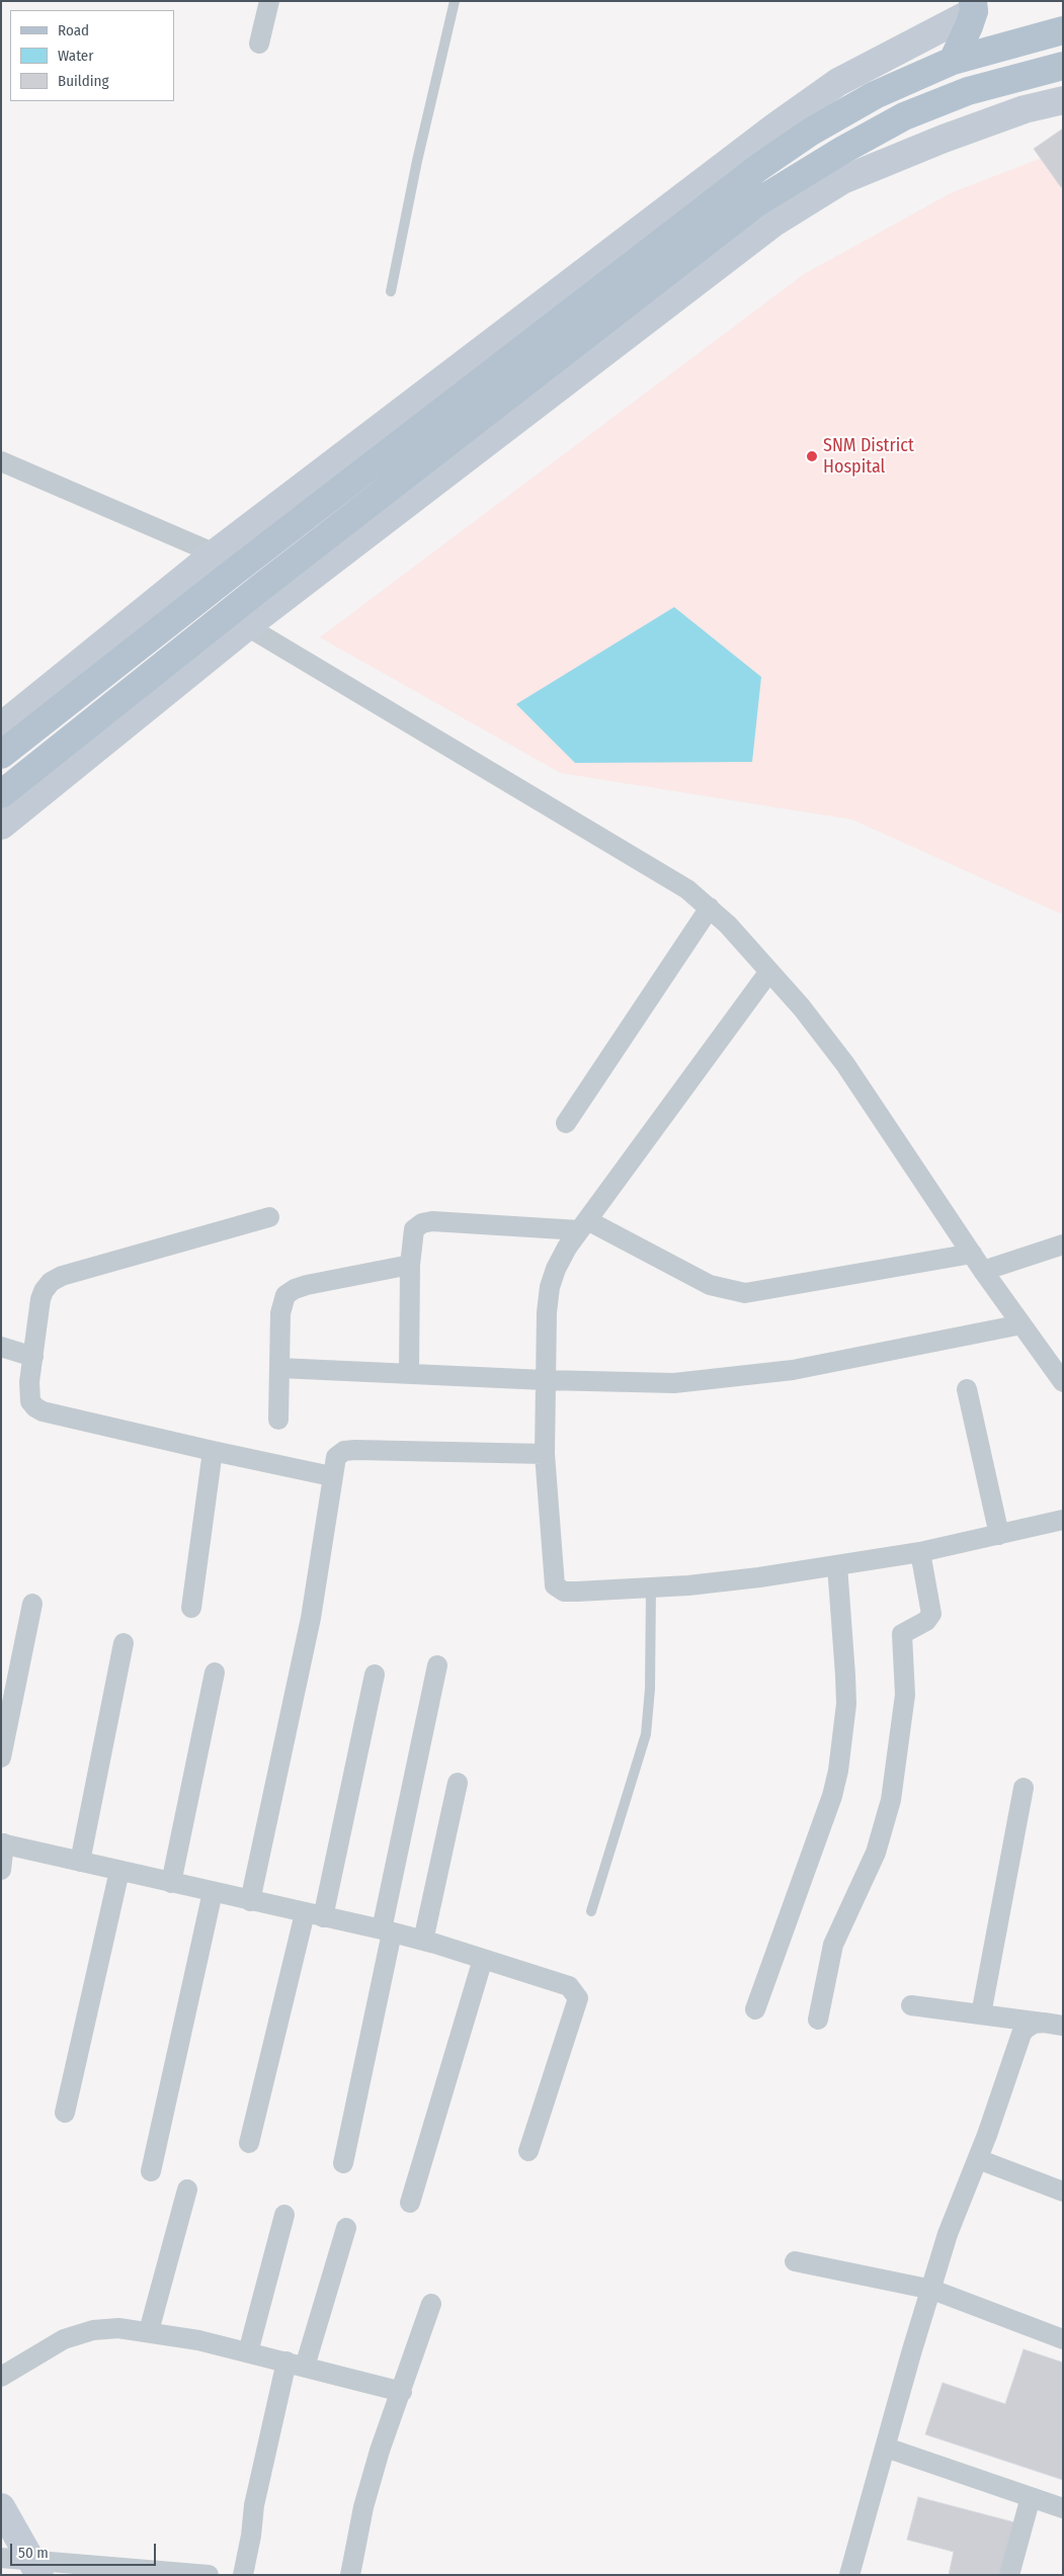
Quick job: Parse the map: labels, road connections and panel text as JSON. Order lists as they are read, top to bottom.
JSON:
{
  "places": ["SNM District Hospital"],
  "legend": ["Road", "Water", "Building"],
  "scale_bar": "50 m"
}
